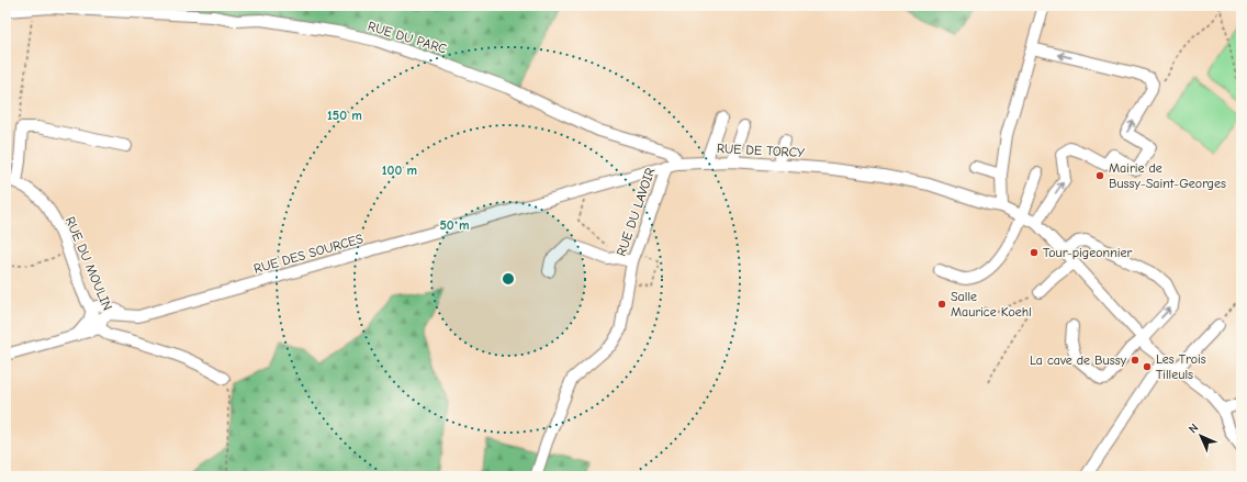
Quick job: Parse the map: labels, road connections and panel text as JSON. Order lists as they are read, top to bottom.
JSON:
{
  "streets": {
    "street": [
      "RUE DU PARC",
      "RUE DE TORCY",
      "RUE DU LAVOIR",
      "RUE DES SOURCES",
      "RUE DU MOULIN"
    ]
  },
  "crossings": [
    ["RUE DU PARC", "RUE DE TORCY"],
    ["RUE DU PARC", "RUE DU LAVOIR"],
    ["RUE DE TORCY", "RUE DU LAVOIR"],
    ["RUE DE TORCY", "RUE DES SOURCES"],
    ["RUE DES SOURCES", "RUE DU MOULIN"]
  ],
  "places": [
    "Mairie de Bussy-Saint-Georges",
    "Tour-pigeonnier",
    "Salle Maurice Koehl",
    "La cave de Bussy",
    "Les Trois Tilleuls"
  ],
  "north": "top left",
  "rings": ["150 m", "100 m", "50 m"]
}
